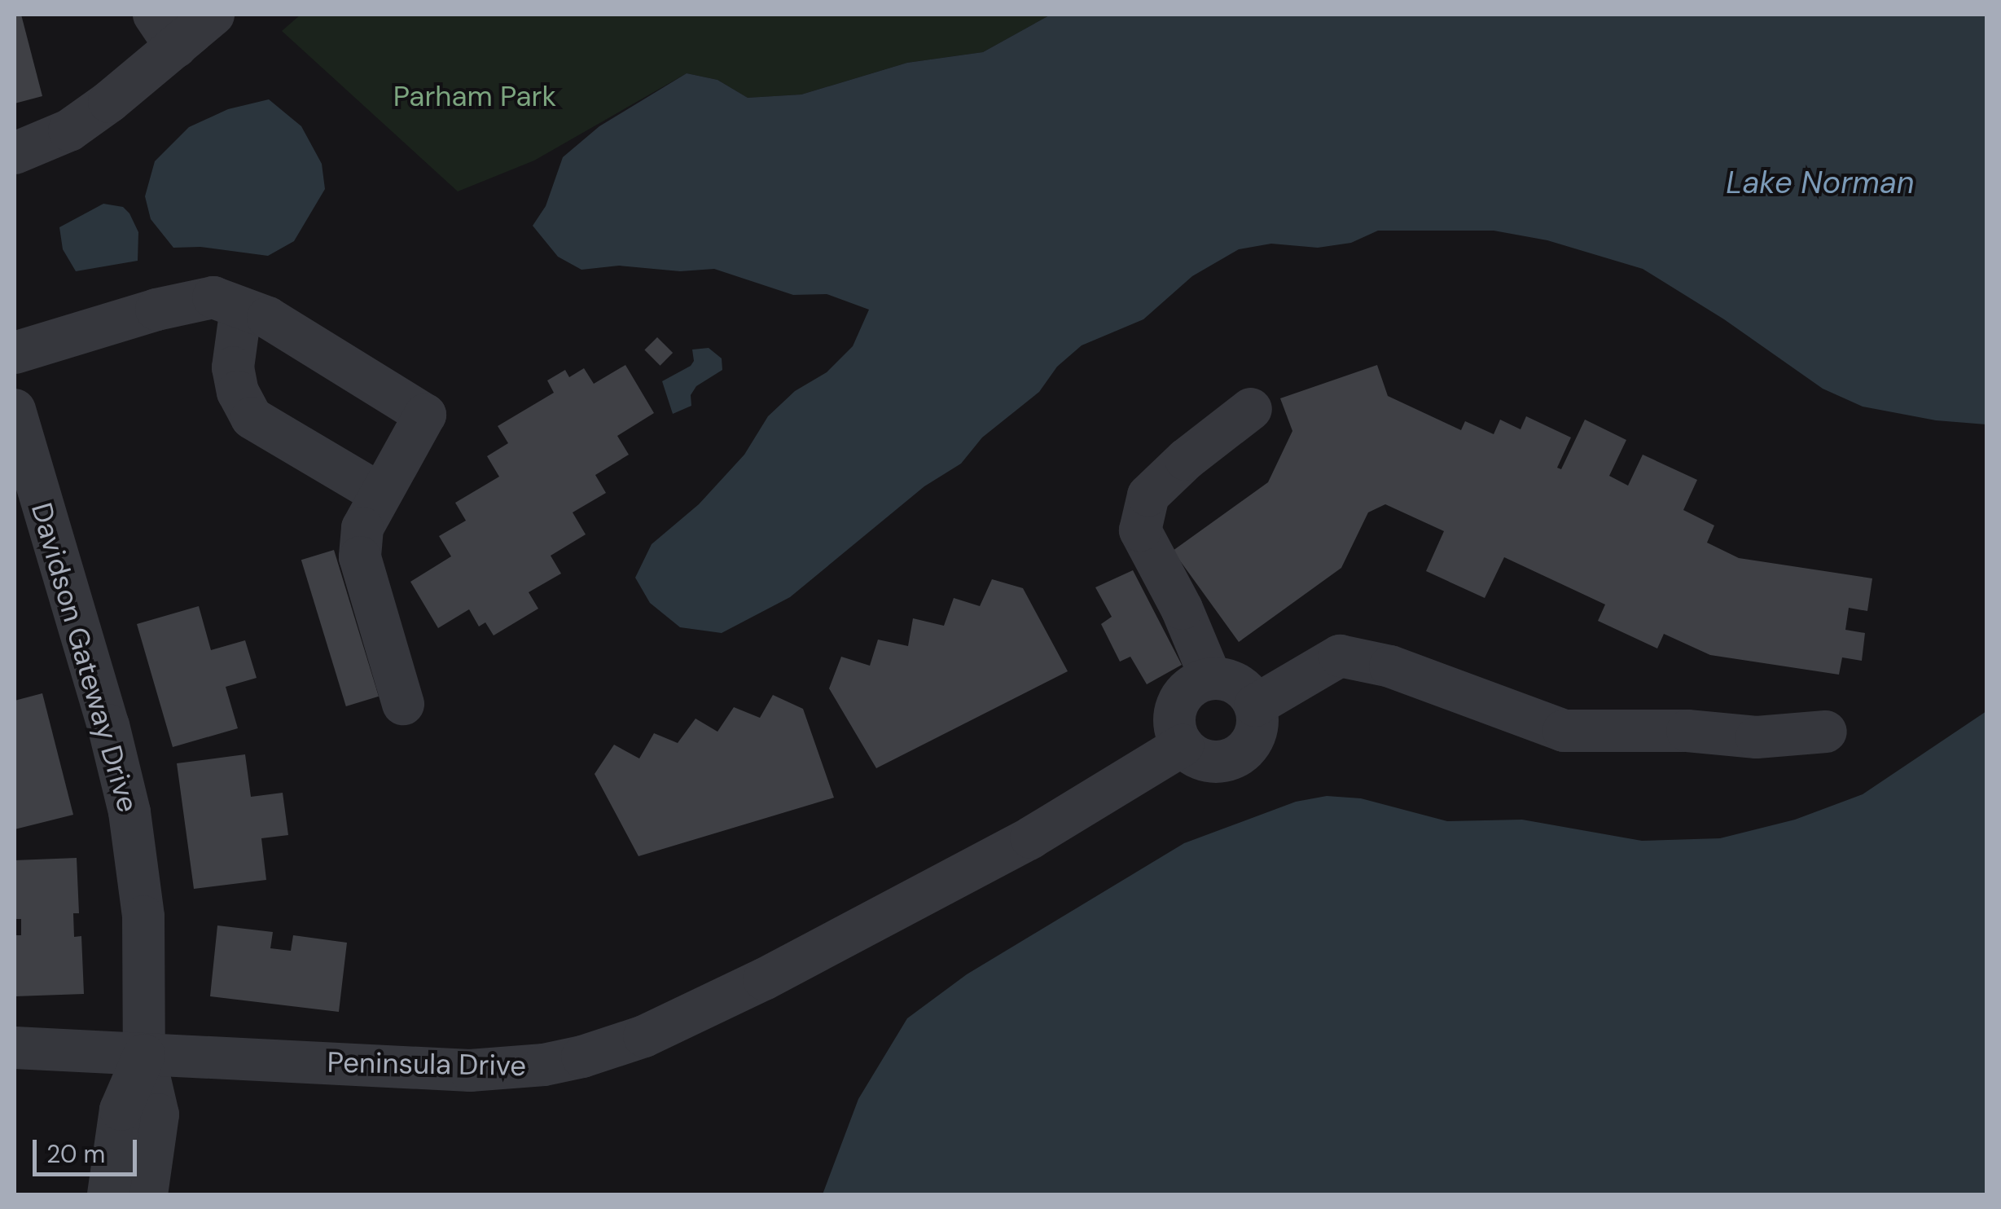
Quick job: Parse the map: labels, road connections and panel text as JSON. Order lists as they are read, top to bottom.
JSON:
{
  "streets": {
    "street": ["Davidson Gateway Drive", "Peninsula Drive"]
  },
  "crossings": [
    ["Davidson Gateway Drive", "Peninsula Drive"]
  ],
  "water": ["Lake Norman"],
  "parks": ["Parham Park"],
  "scale_bar": "20 m"
}
